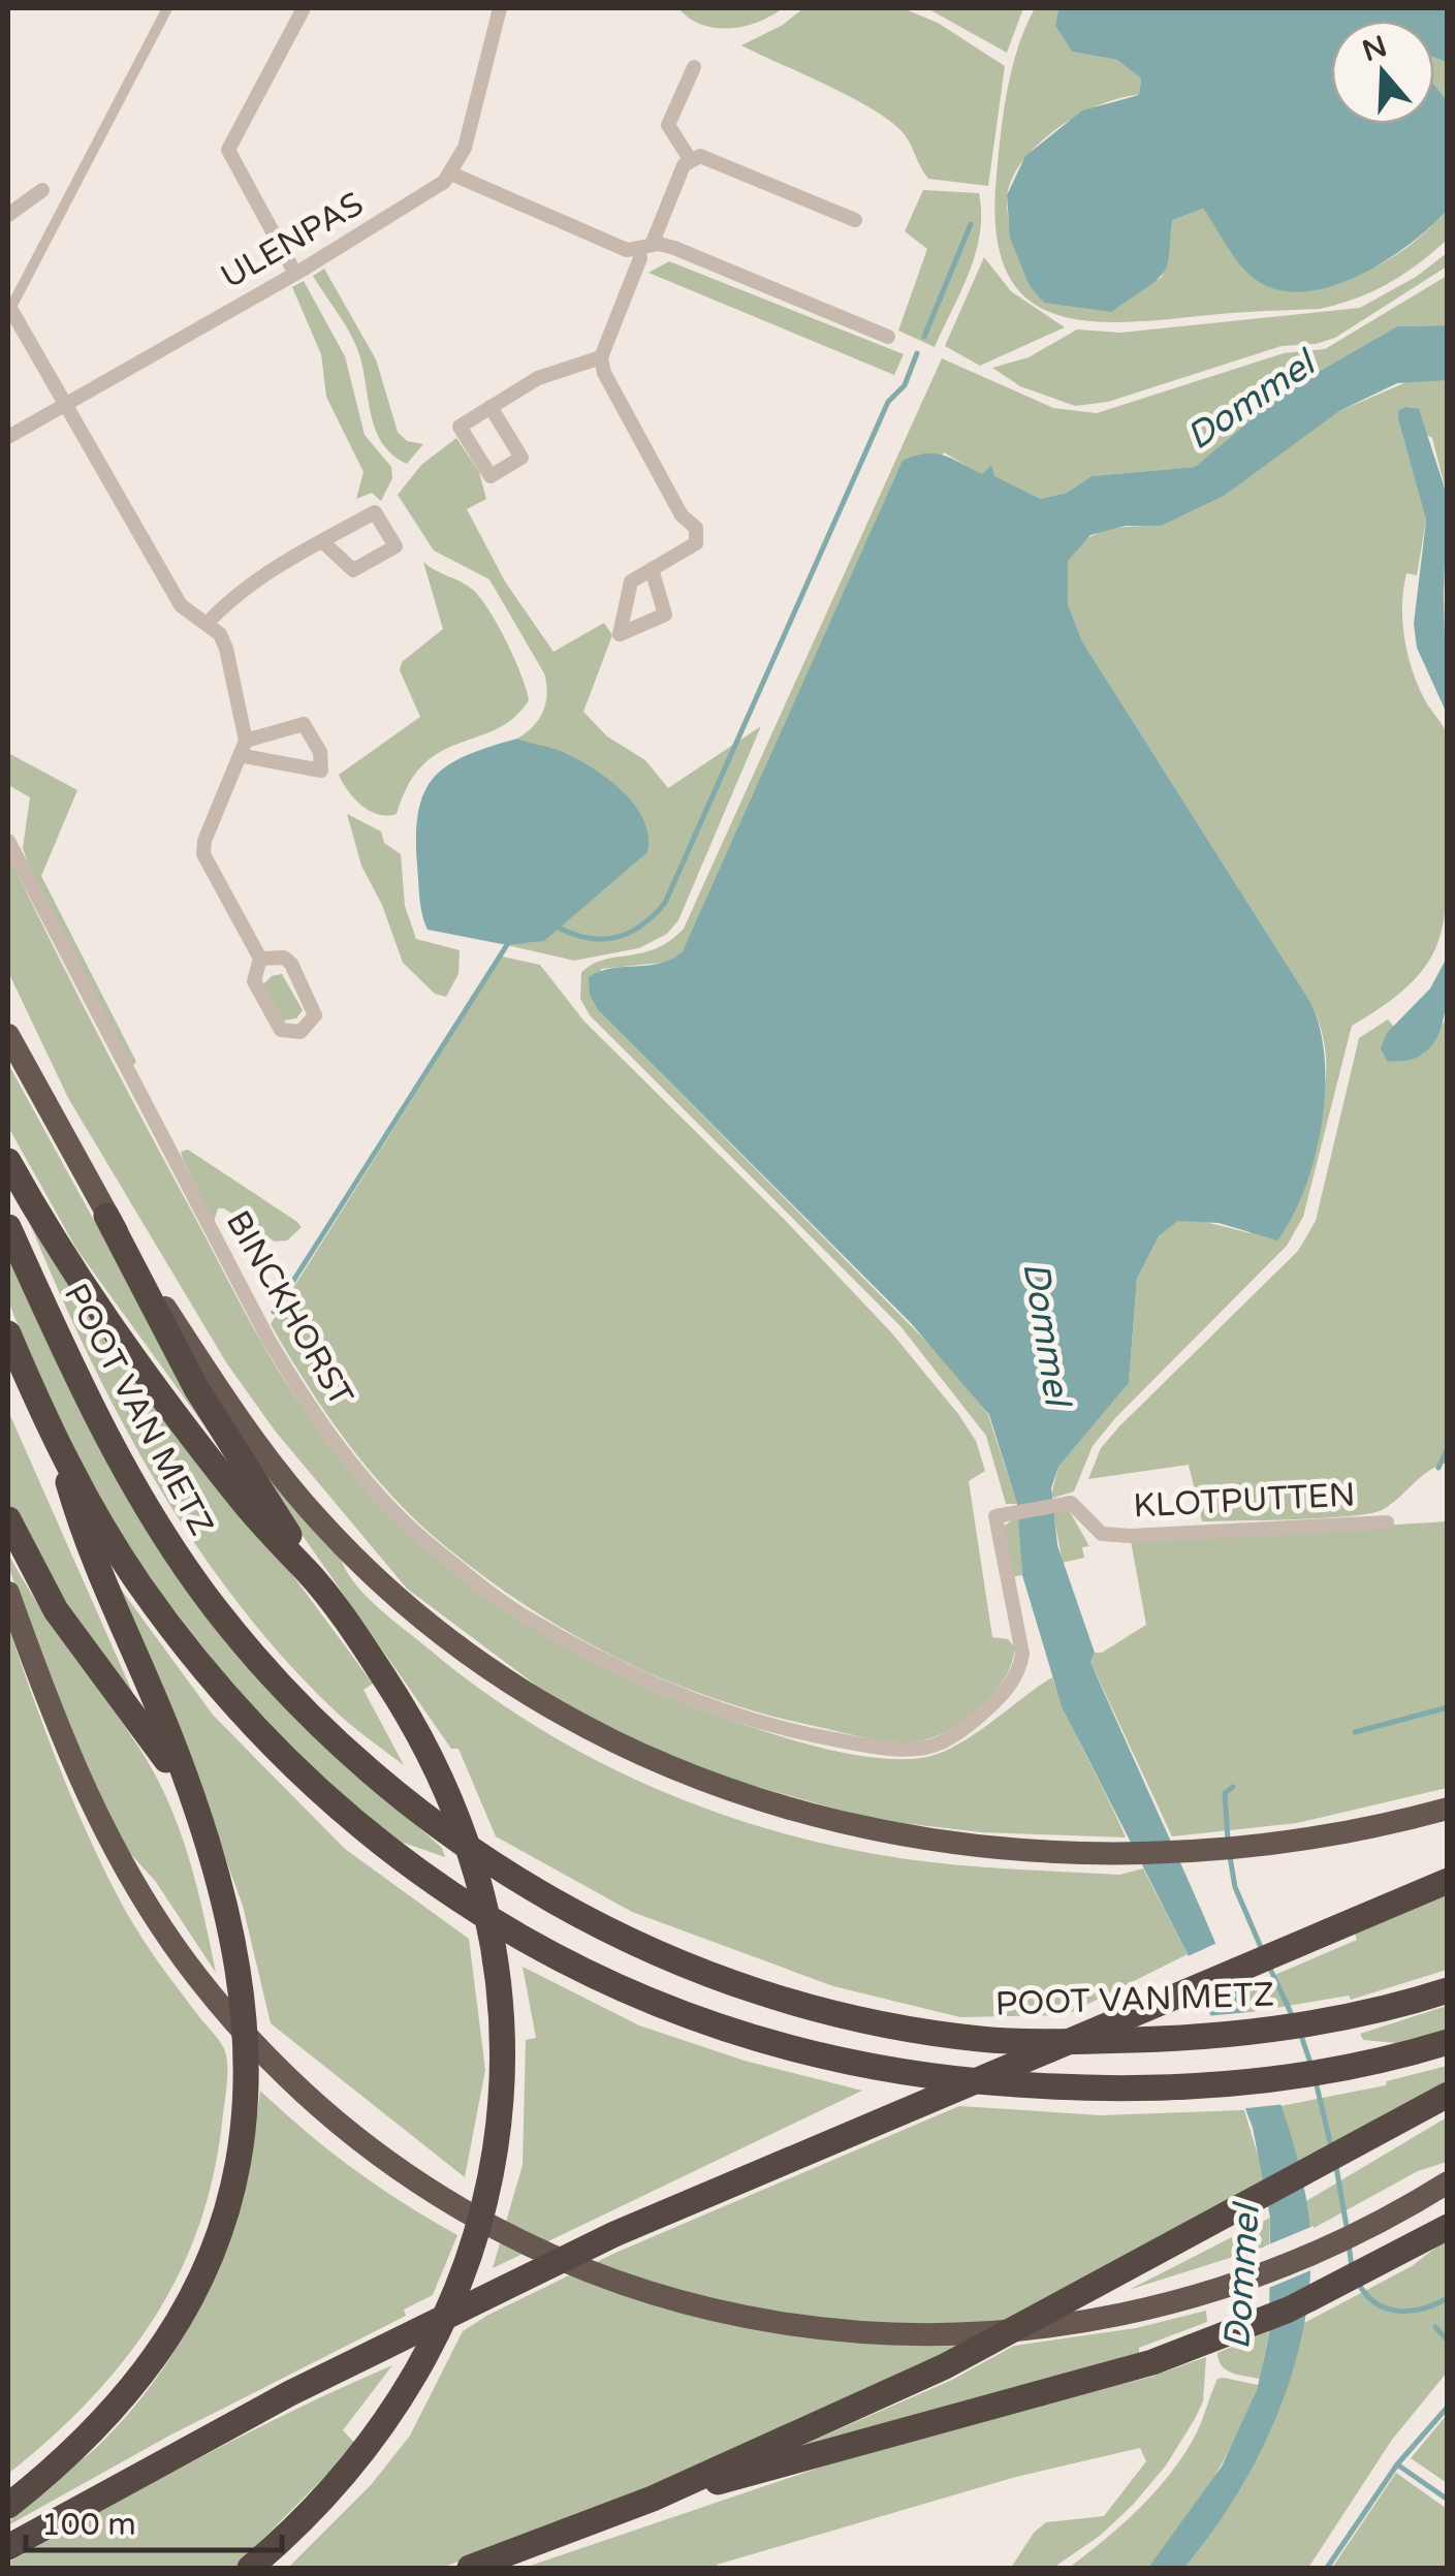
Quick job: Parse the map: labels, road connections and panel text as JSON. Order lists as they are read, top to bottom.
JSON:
{
  "streets": {
    "highway": ["POOT VAN METZ"],
    "street": ["ULENPAS", "BINCKHORST", "KLOTPUTTEN"]
  },
  "crossings": [
    ["BINCKHORST", "KLOTPUTTEN"]
  ],
  "water": ["Dommel"],
  "scale_bar": "100 m",
  "north": "top"
}
